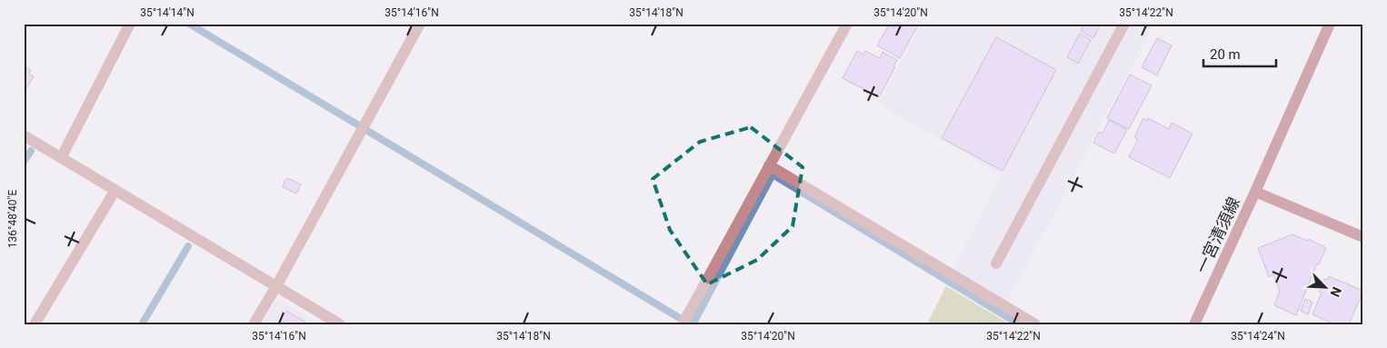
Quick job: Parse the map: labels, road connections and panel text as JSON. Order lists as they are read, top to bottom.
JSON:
{
  "streets": {
    "main road": ["一宮清須線"]
  },
  "scale_bar": "20 m",
  "north": "bottom right",
  "coordinates": [
    "35°14'14\"N",
    "35°14'16\"N",
    "35°14'18\"N",
    "35°14'20\"N",
    "35°14'22\"N",
    "136°48'40\"E",
    "35°14'24\"N"
  ]
}
